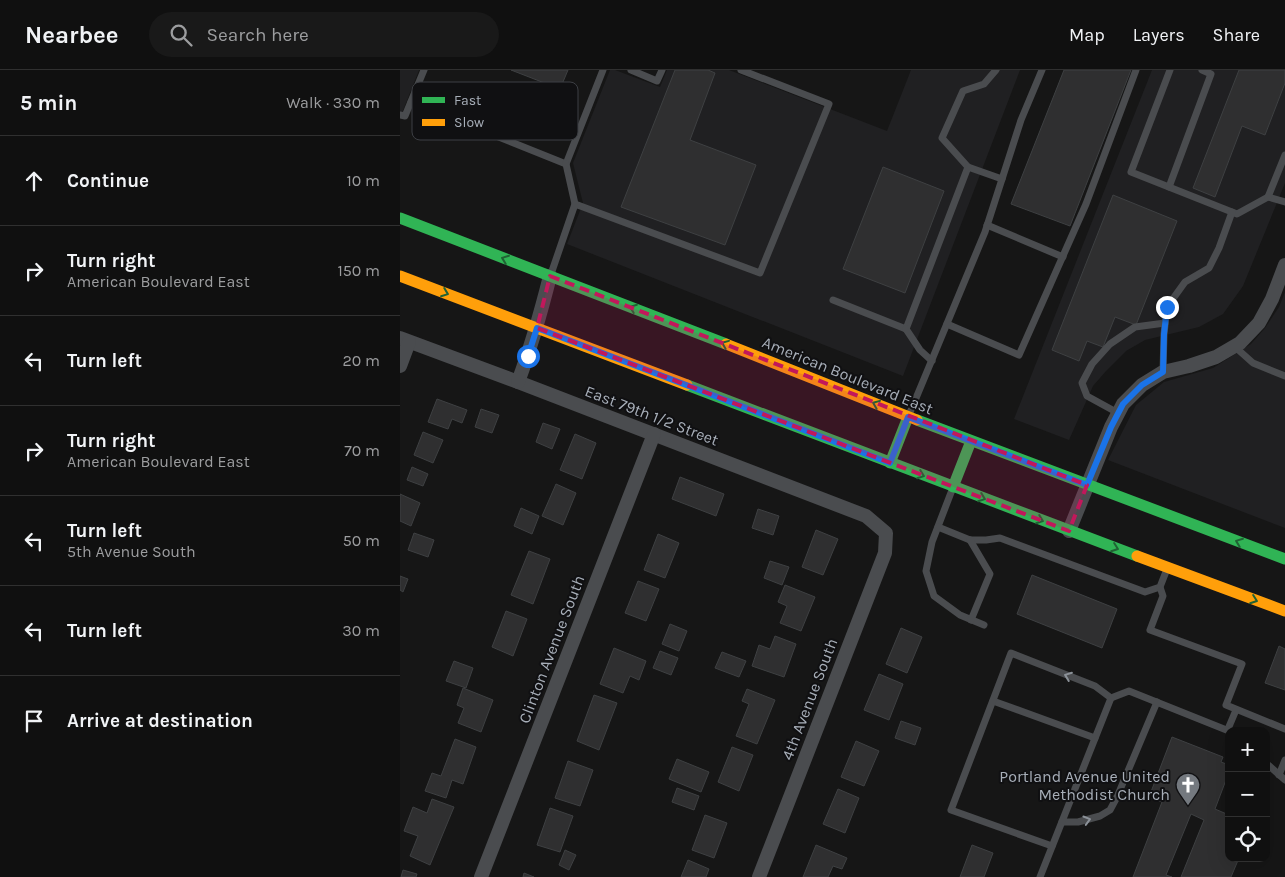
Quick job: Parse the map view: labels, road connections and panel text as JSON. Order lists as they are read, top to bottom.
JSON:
{
  "streets": {
    "main road": ["American Boulevard East"],
    "street": ["East 79th 1/2 Street", "Clinton Avenue South", "4th Avenue South"]
  },
  "crossings": [
    ["East 79th 1/2 Street", "Clinton Avenue South"],
    ["East 79th 1/2 Street", "4th Avenue South"]
  ],
  "places": {
    "church": ["Portland Avenue United Methodist Church"]
  },
  "legend": ["Fast", "Slow"],
  "page": {
    "header": "Nearbee",
    "search": "Search here",
    "nav": ["Map", "Layers", "Share"],
    "heading": ["5 min", "Walk · 330 m"],
    "list": [
      ["Continue", "10 m"],
      ["Turn right", "American Boulevard East", "150 m"],
      ["Turn left", "20 m"],
      ["Turn right", "American Boulevard East", "70 m"],
      ["Turn left", "5th Avenue South", "50 m"],
      ["Turn left", "30 m"],
      "Arrive at destination"
    ],
    "map_buttons": ["+", "−"]
  }
}
